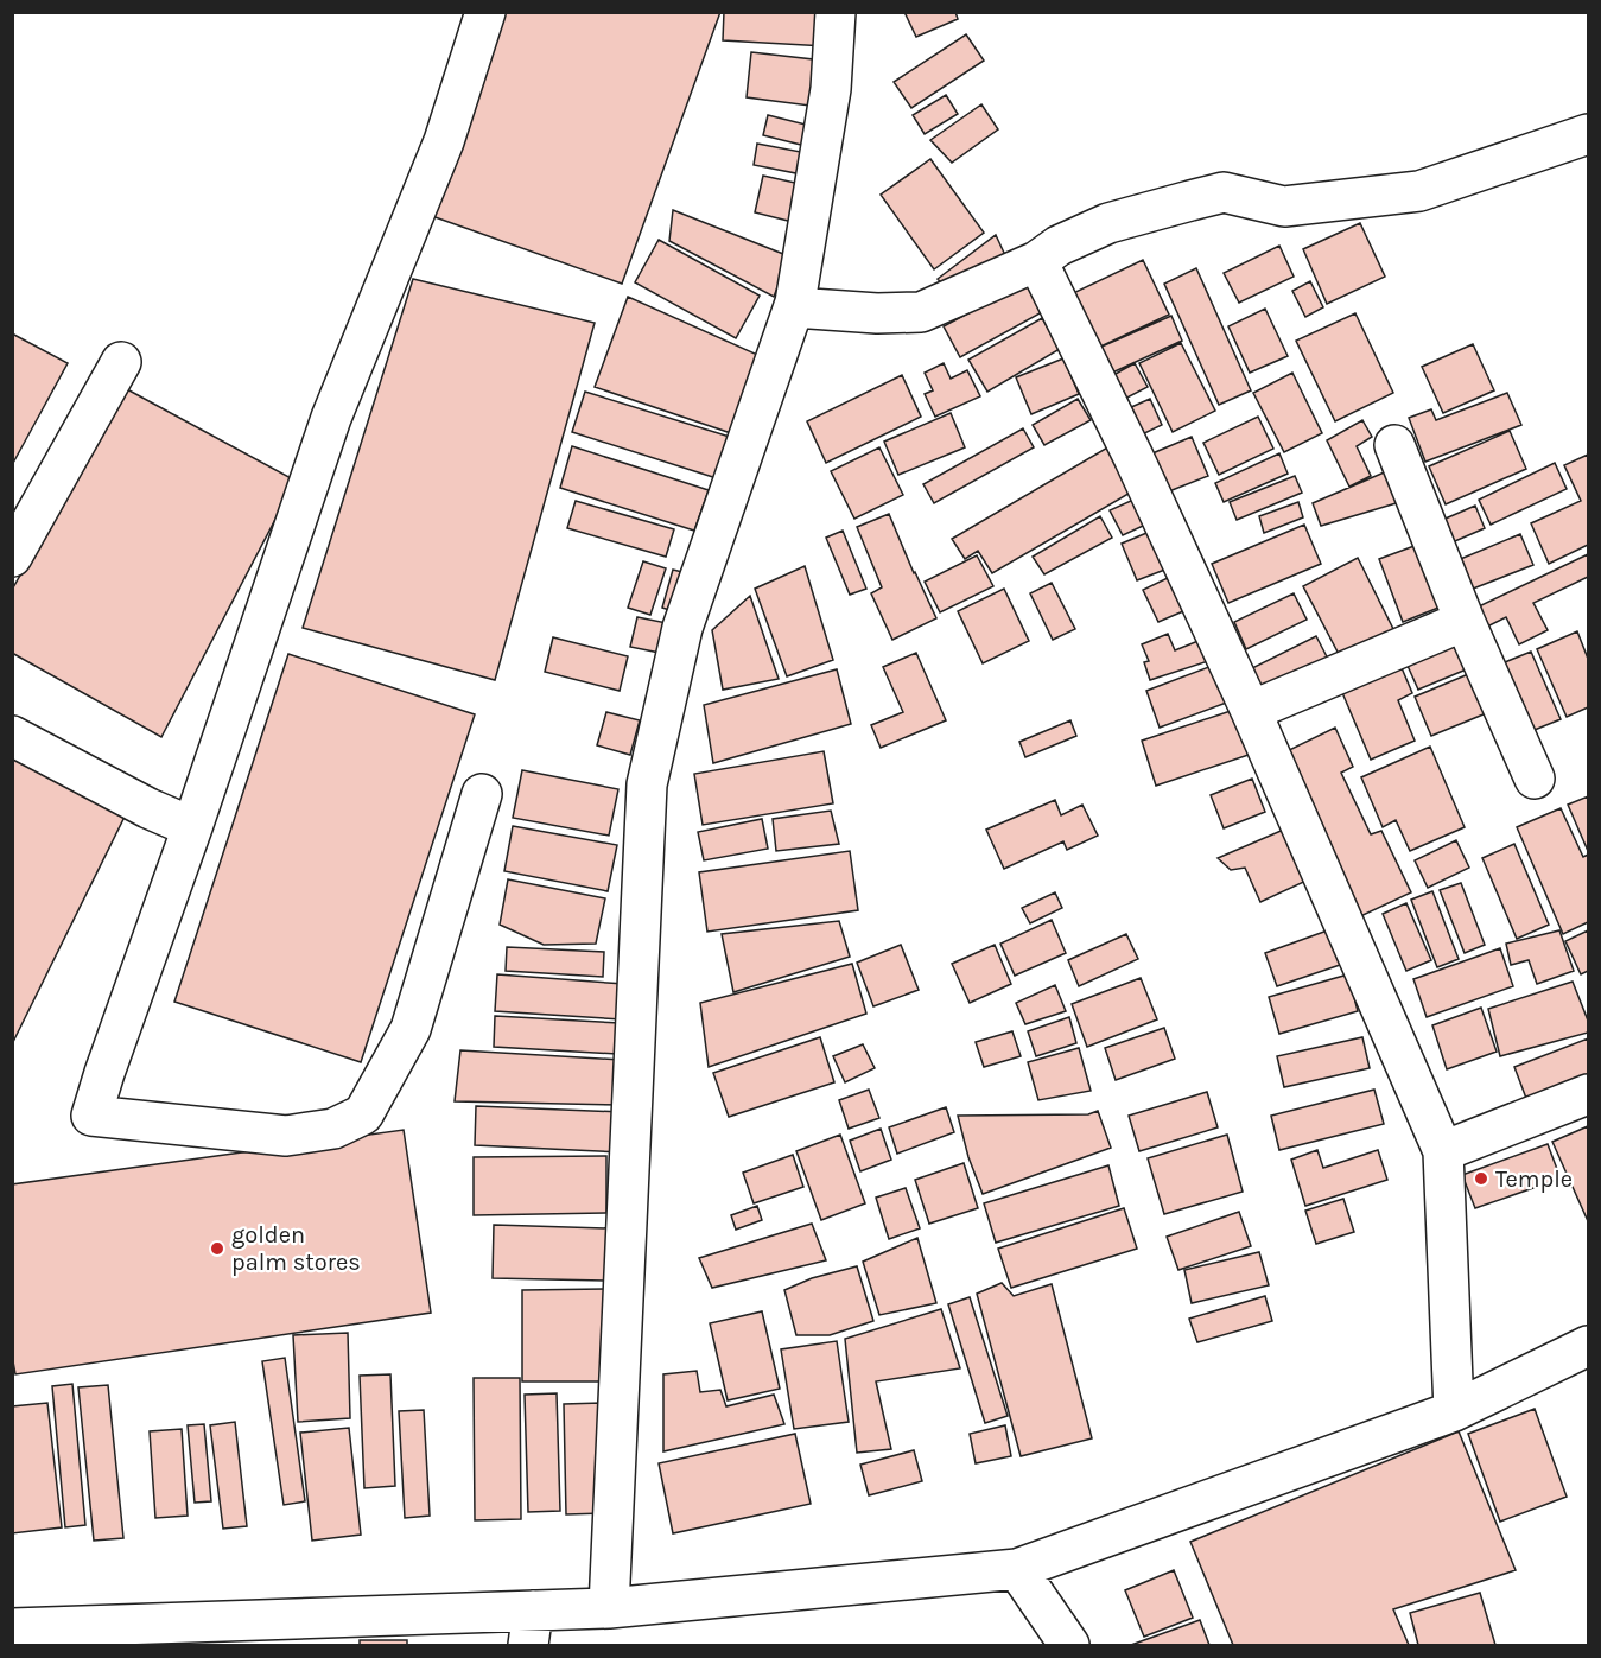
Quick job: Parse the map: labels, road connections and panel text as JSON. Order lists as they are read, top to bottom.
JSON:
{
  "places": ["Temple", "golden palm stores"]
}
